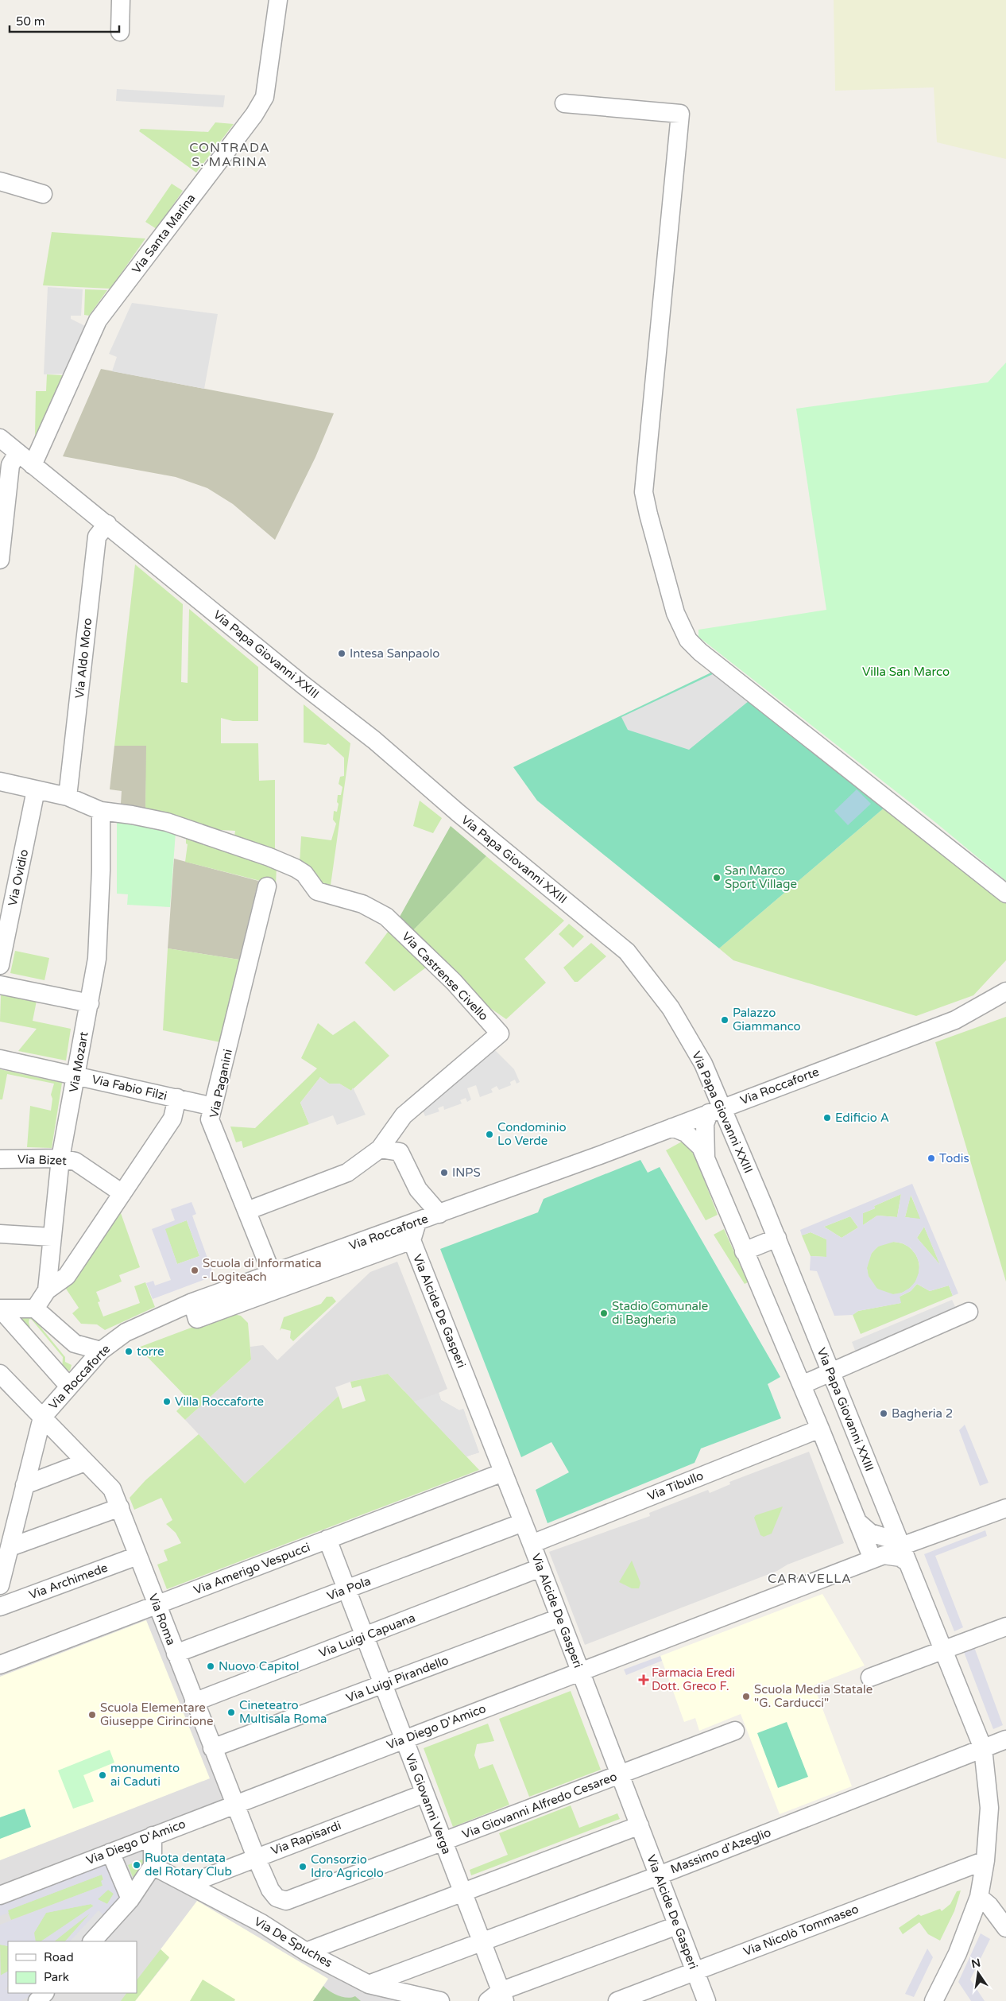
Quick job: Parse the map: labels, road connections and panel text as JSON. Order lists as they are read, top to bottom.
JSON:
{
  "streets": {
    "street": [
      "Via Santa Marina",
      "Via Papa Giovanni XXIII",
      "Via Aldo Moro",
      "Via Ovidio",
      "Via Castrense Civello",
      "Via Mozart",
      "Via Paganini",
      "Via Roccaforte",
      "Via Fabio Filzi",
      "Via Bizet",
      "Via Alcide De Gasperi",
      "Via Tibullo",
      "Via Amerigo Vespucci",
      "Via Archimede",
      "Via Pola",
      "Via Roma",
      "Via Luigi Capuana",
      "Via Luigi Pirandello",
      "Via Diego D'Amico",
      "Via Giovanni Verga",
      "Via Giovanni Alfredo Cesareo",
      "Via Rapisardi",
      "Massimo d'Azeglio",
      "Via Nicolò Tommaseo",
      "Via De Spuches"
    ]
  },
  "crossings": [
    ["Via Santa Marina", "Via Papa Giovanni XXIII"],
    ["Via Papa Giovanni XXIII", "Via Aldo Moro"],
    ["Via Papa Giovanni XXIII", "Via Roccaforte"],
    ["Via Papa Giovanni XXIII", "Via Diego D'Amico"],
    ["Via Papa Giovanni XXIII", "Massimo d'Azeglio"],
    ["Via Papa Giovanni XXIII", "Via Nicolò Tommaseo"],
    ["Via Castrense Civello", "Via Mozart"],
    ["Via Castrense Civello", "Via Paganini"],
    ["Via Mozart", "Via Fabio Filzi"],
    ["Via Mozart", "Via Bizet"],
    ["Via Paganini", "Via Roccaforte"],
    ["Via Paganini", "Via Fabio Filzi"],
    ["Via Roccaforte", "Via Alcide De Gasperi"],
    ["Via Roccaforte", "Via Roma"],
    ["Via Alcide De Gasperi", "Via Tibullo"],
    ["Via Alcide De Gasperi", "Via Amerigo Vespucci"],
    ["Via Alcide De Gasperi", "Via Pola"],
    ["Via Alcide De Gasperi", "Via Luigi Capuana"],
    ["Via Alcide De Gasperi", "Via Luigi Pirandello"],
    ["Via Alcide De Gasperi", "Via Diego D'Amico"],
    ["Via Alcide De Gasperi", "Via Giovanni Alfredo Cesareo"],
    ["Via Alcide De Gasperi", "Massimo d'Azeglio"],
    ["Via Alcide De Gasperi", "Via Nicolò Tommaseo"],
    ["Via Amerigo Vespucci", "Via Roma"],
    ["Via Amerigo Vespucci", "Via Giovanni Verga"],
    ["Via Archimede", "Via Roma"],
    ["Via Pola", "Via Roma"],
    ["Via Pola", "Via Giovanni Verga"],
    ["Via Roma", "Via Luigi Capuana"],
    ["Via Roma", "Via Luigi Pirandello"],
    ["Via Roma", "Via Diego D'Amico"],
    ["Via Roma", "Via Giovanni Alfredo Cesareo"],
    ["Via Roma", "Via Rapisardi"],
    ["Via Luigi Capuana", "Via Giovanni Verga"],
    ["Via Luigi Pirandello", "Via Giovanni Verga"],
    ["Via Diego D'Amico", "Via Giovanni Verga"],
    ["Via Giovanni Verga", "Via Giovanni Alfredo Cesareo"],
    ["Via Giovanni Verga", "Via Rapisardi"],
    ["Via Giovanni Verga", "Massimo d'Azeglio"],
    ["Via Rapisardi", "Via De Spuches"],
    ["Massimo d'Azeglio", "Via De Spuches"]
  ],
  "districts": ["CONTRADA S. MARINA", "CARAVELLA"],
  "parks": ["Villa San Marco"],
  "places": {
    "other": [
      "Intesa Sanpaolo",
      "San Marco Sport Village",
      "Palazzo Giammanco",
      "Edificio A",
      "Condominio Lo Verde",
      "Todis",
      "INPS",
      "Scuola di Informatica - Logiteach",
      "Stadio Comunale di Bagheria",
      "torre",
      "Villa Roccaforte",
      "Bagheria 2",
      "Nuovo Capitol",
      "Scuola Media Statale \"G. Carducci\"",
      "Cineteatro Multisala Roma",
      "Scuola Elementare Giuseppe Cirincione",
      "monumento ai Caduti",
      "Ruota dentata del Rotary Club",
      "Consorzio Idro Agricolo"
    ],
    "health": ["Farmacia Eredi Dott. Greco F."]
  },
  "legend": ["Road", "Park"],
  "scale_bar": "50 m",
  "north": "top"
}
